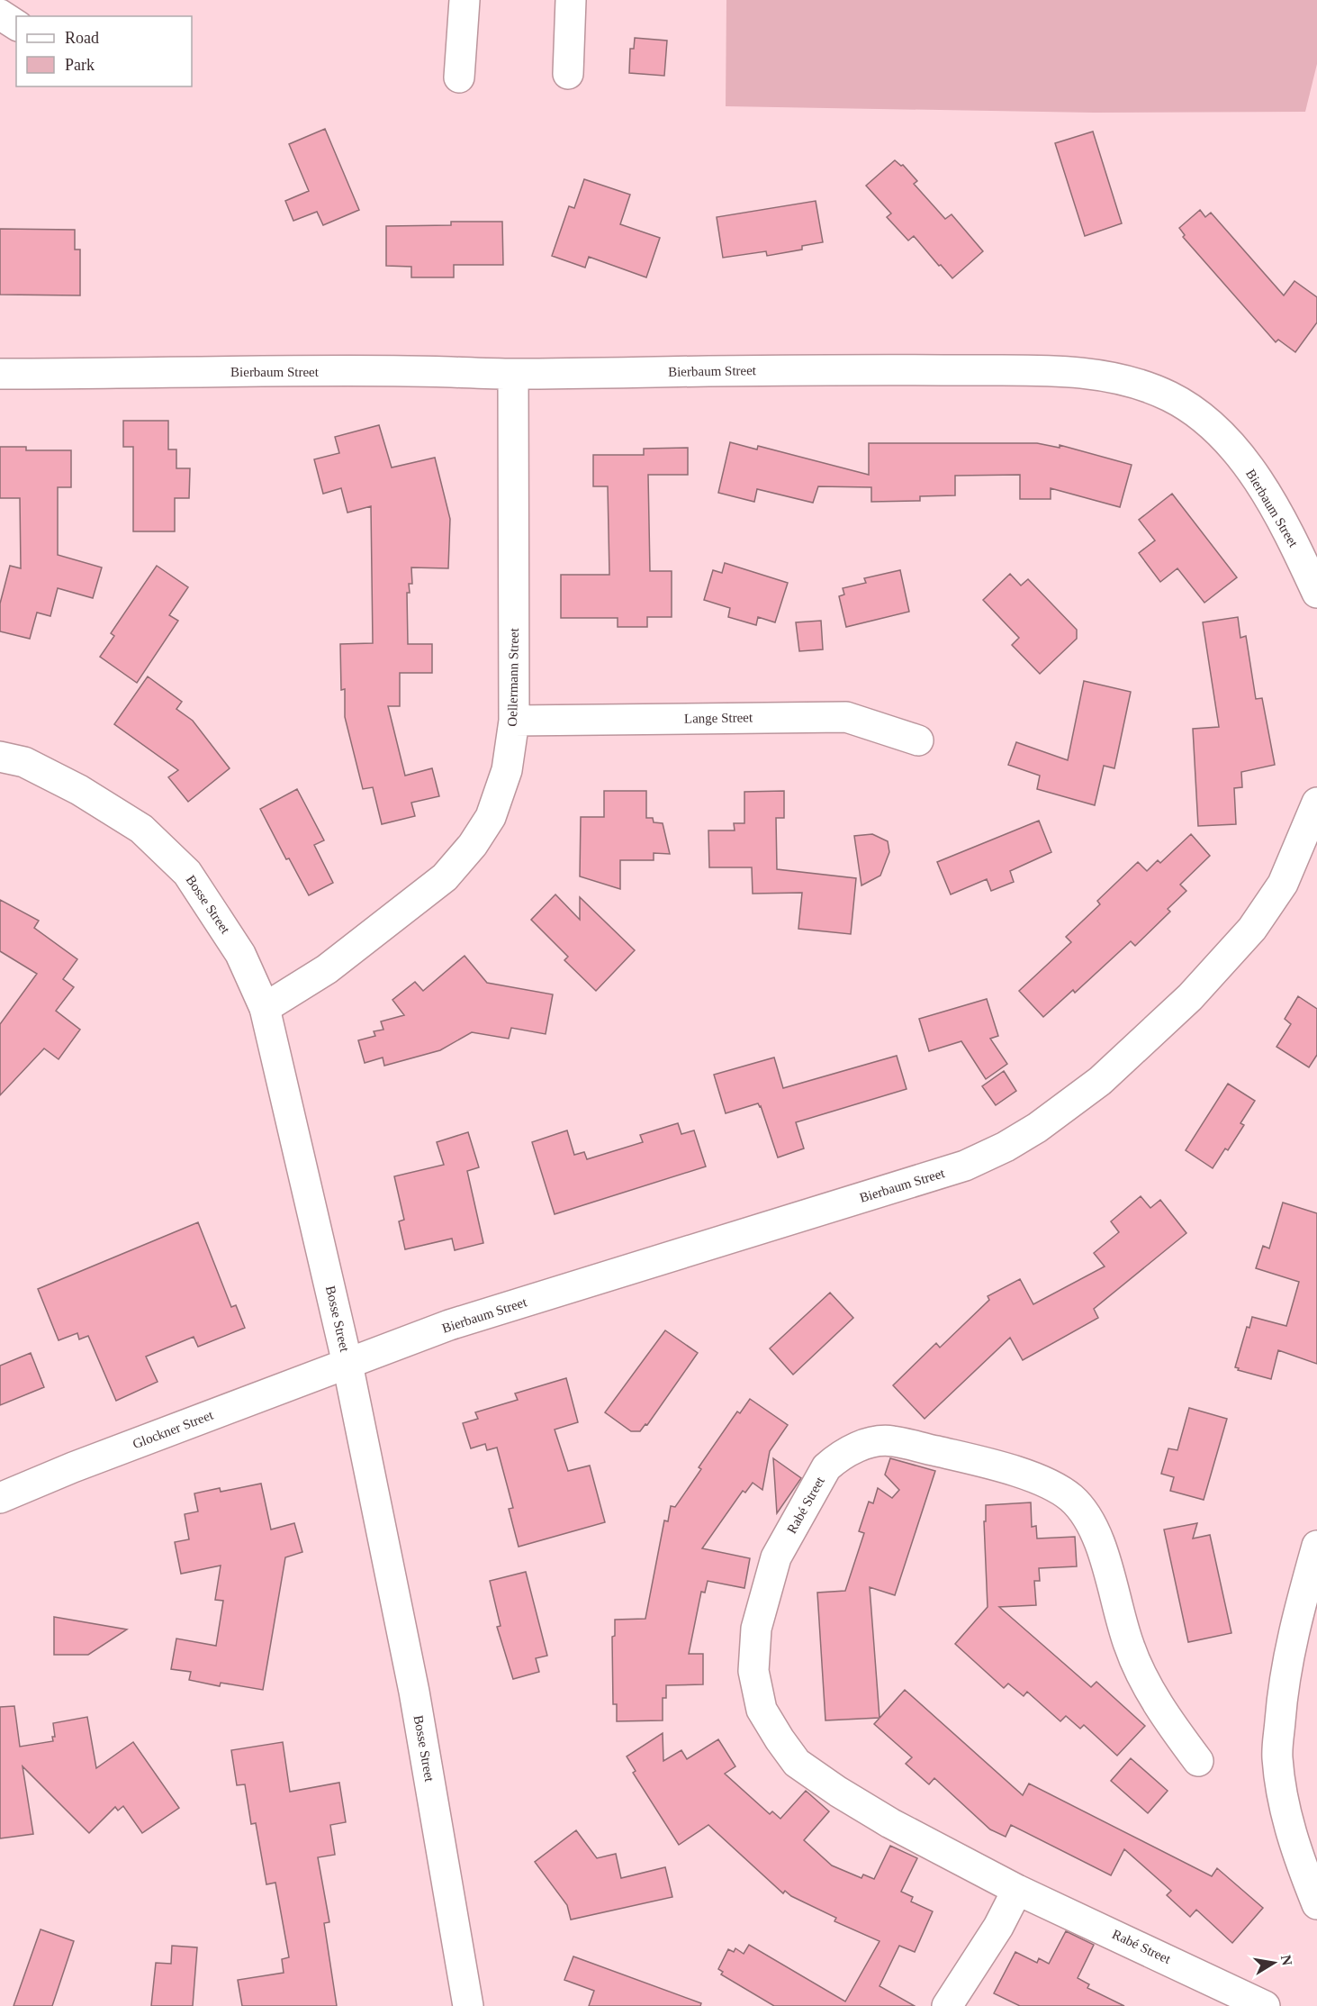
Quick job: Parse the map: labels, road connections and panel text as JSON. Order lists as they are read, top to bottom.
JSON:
{
  "streets": {
    "street": [
      "Bierbaum Street",
      "Oellermann Street",
      "Lange Street",
      "Bosse Street",
      "Glockner Street",
      "Rabé Street"
    ]
  },
  "crossings": [
    ["Bierbaum Street", "Oellermann Street"],
    ["Bierbaum Street", "Bosse Street"],
    ["Bierbaum Street", "Glockner Street"],
    ["Oellermann Street", "Lange Street"],
    ["Oellermann Street", "Bosse Street"],
    ["Bosse Street", "Glockner Street"]
  ],
  "legend": ["Road", "Park"],
  "north": "right"
}
